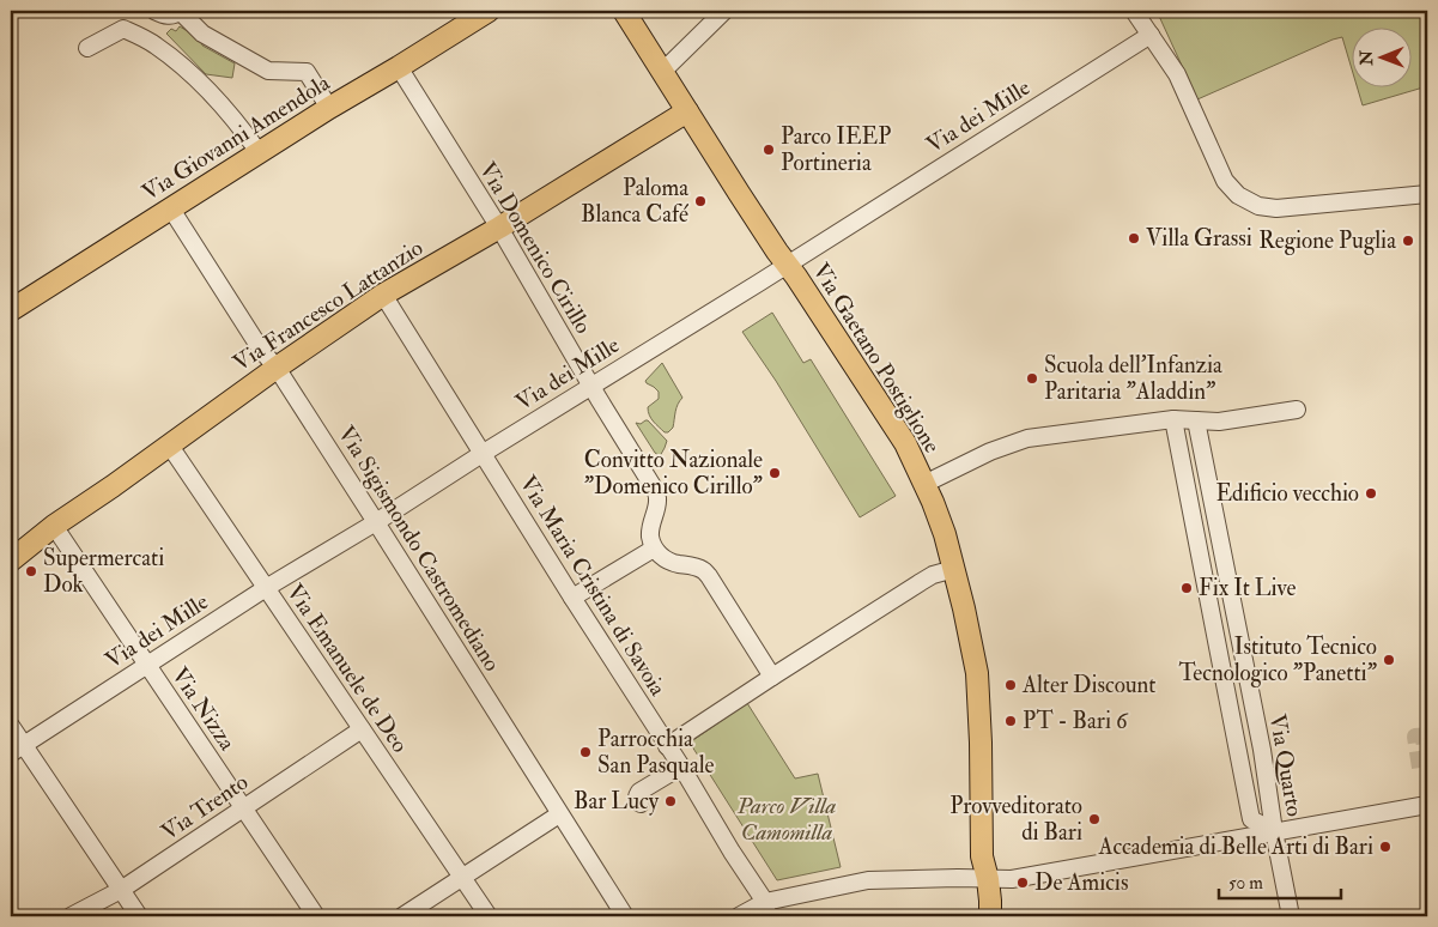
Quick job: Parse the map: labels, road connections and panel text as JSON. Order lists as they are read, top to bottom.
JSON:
{
  "streets": {
    "main road": ["Via Giovanni Amendola", "Via Francesco Lattanzio", "Via Gaetano Postiglione"],
    "street": [
      "Via dei Mille",
      "Via Domenico Cirillo",
      "Via Sigismondo Castromediano",
      "Via Maria Cristina di Savoia",
      "Via Emanuele de Deo",
      "Via Nizza",
      "Via Quarto",
      "Via Trento"
    ]
  },
  "crossings": [
    ["Via dei Mille", "Via Domenico Cirillo"],
    ["Via dei Mille", "Via Gaetano Postiglione"],
    ["Via dei Mille", "Via Sigismondo Castromediano"],
    ["Via dei Mille", "Via Maria Cristina di Savoia"],
    ["Via dei Mille", "Via Emanuele de Deo"],
    ["Via dei Mille", "Via Nizza"],
    ["Via Giovanni Amendola", "Via Domenico Cirillo"],
    ["Via Giovanni Amendola", "Via Sigismondo Castromediano"],
    ["Via Domenico Cirillo", "Via Francesco Lattanzio"],
    ["Via Francesco Lattanzio", "Via Gaetano Postiglione"],
    ["Via Francesco Lattanzio", "Via Sigismondo Castromediano"],
    ["Via Francesco Lattanzio", "Via Maria Cristina di Savoia"],
    ["Via Francesco Lattanzio", "Via Emanuele de Deo"],
    ["Via Francesco Lattanzio", "Via Nizza"],
    ["Via Emanuele de Deo", "Via Trento"],
    ["Via Nizza", "Via Trento"]
  ],
  "parks": ["Parco Villa Camomilla"],
  "places": [
    "Parco IEEP Portineria",
    "Paloma Blanca Café",
    "Villa Grassi",
    "Regione Puglia",
    "Scuola dell'Infanzia Paritaria \"Aladdin\"",
    "Convitto Nazionale \"Domenico Cirillo\"",
    "Edificio vecchio",
    "Supermercati Dok",
    "Fix It Live",
    "Istituto Tecnico Tecnologico \"Panetti\"",
    "Alter Discount",
    "PT - Bari 6",
    "Parrocchia San Pasquale",
    "Bar Lucy",
    "Provveditorato di Bari",
    "Accademia di Belle Arti di Bari",
    "De Amicis"
  ],
  "scale_bar": "50 m",
  "north": "left"
}
